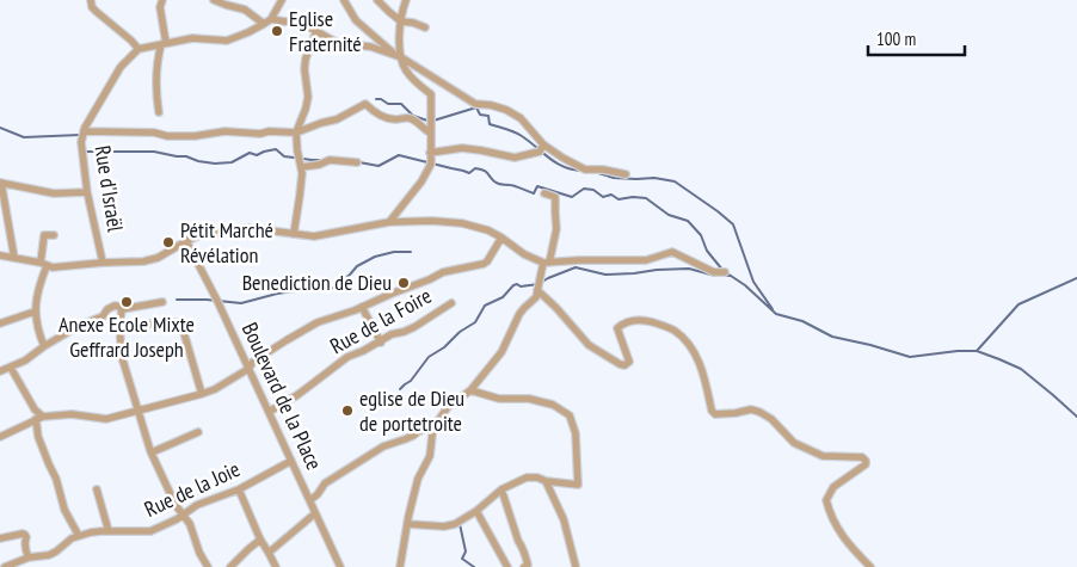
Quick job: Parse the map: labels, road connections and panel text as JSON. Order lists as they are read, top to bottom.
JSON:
{
  "streets": {
    "street": [
      "Rue d'Israël",
      "Rue de la Foire",
      "Boulevard de la Place",
      "Rue de la Joie"
    ]
  },
  "crossings": [
    ["Rue de la Foire", "Boulevard de la Place"],
    ["Boulevard de la Place", "Rue de la Joie"]
  ],
  "places": [
    "Eglise Fraternité",
    "Pétit Marché Révélation",
    "Benediction de Dieu",
    "Anexe Ecole Mixte Geffrard Joseph",
    "eglise de Dieu de portetroite"
  ],
  "scale_bar": "100 m"
}
